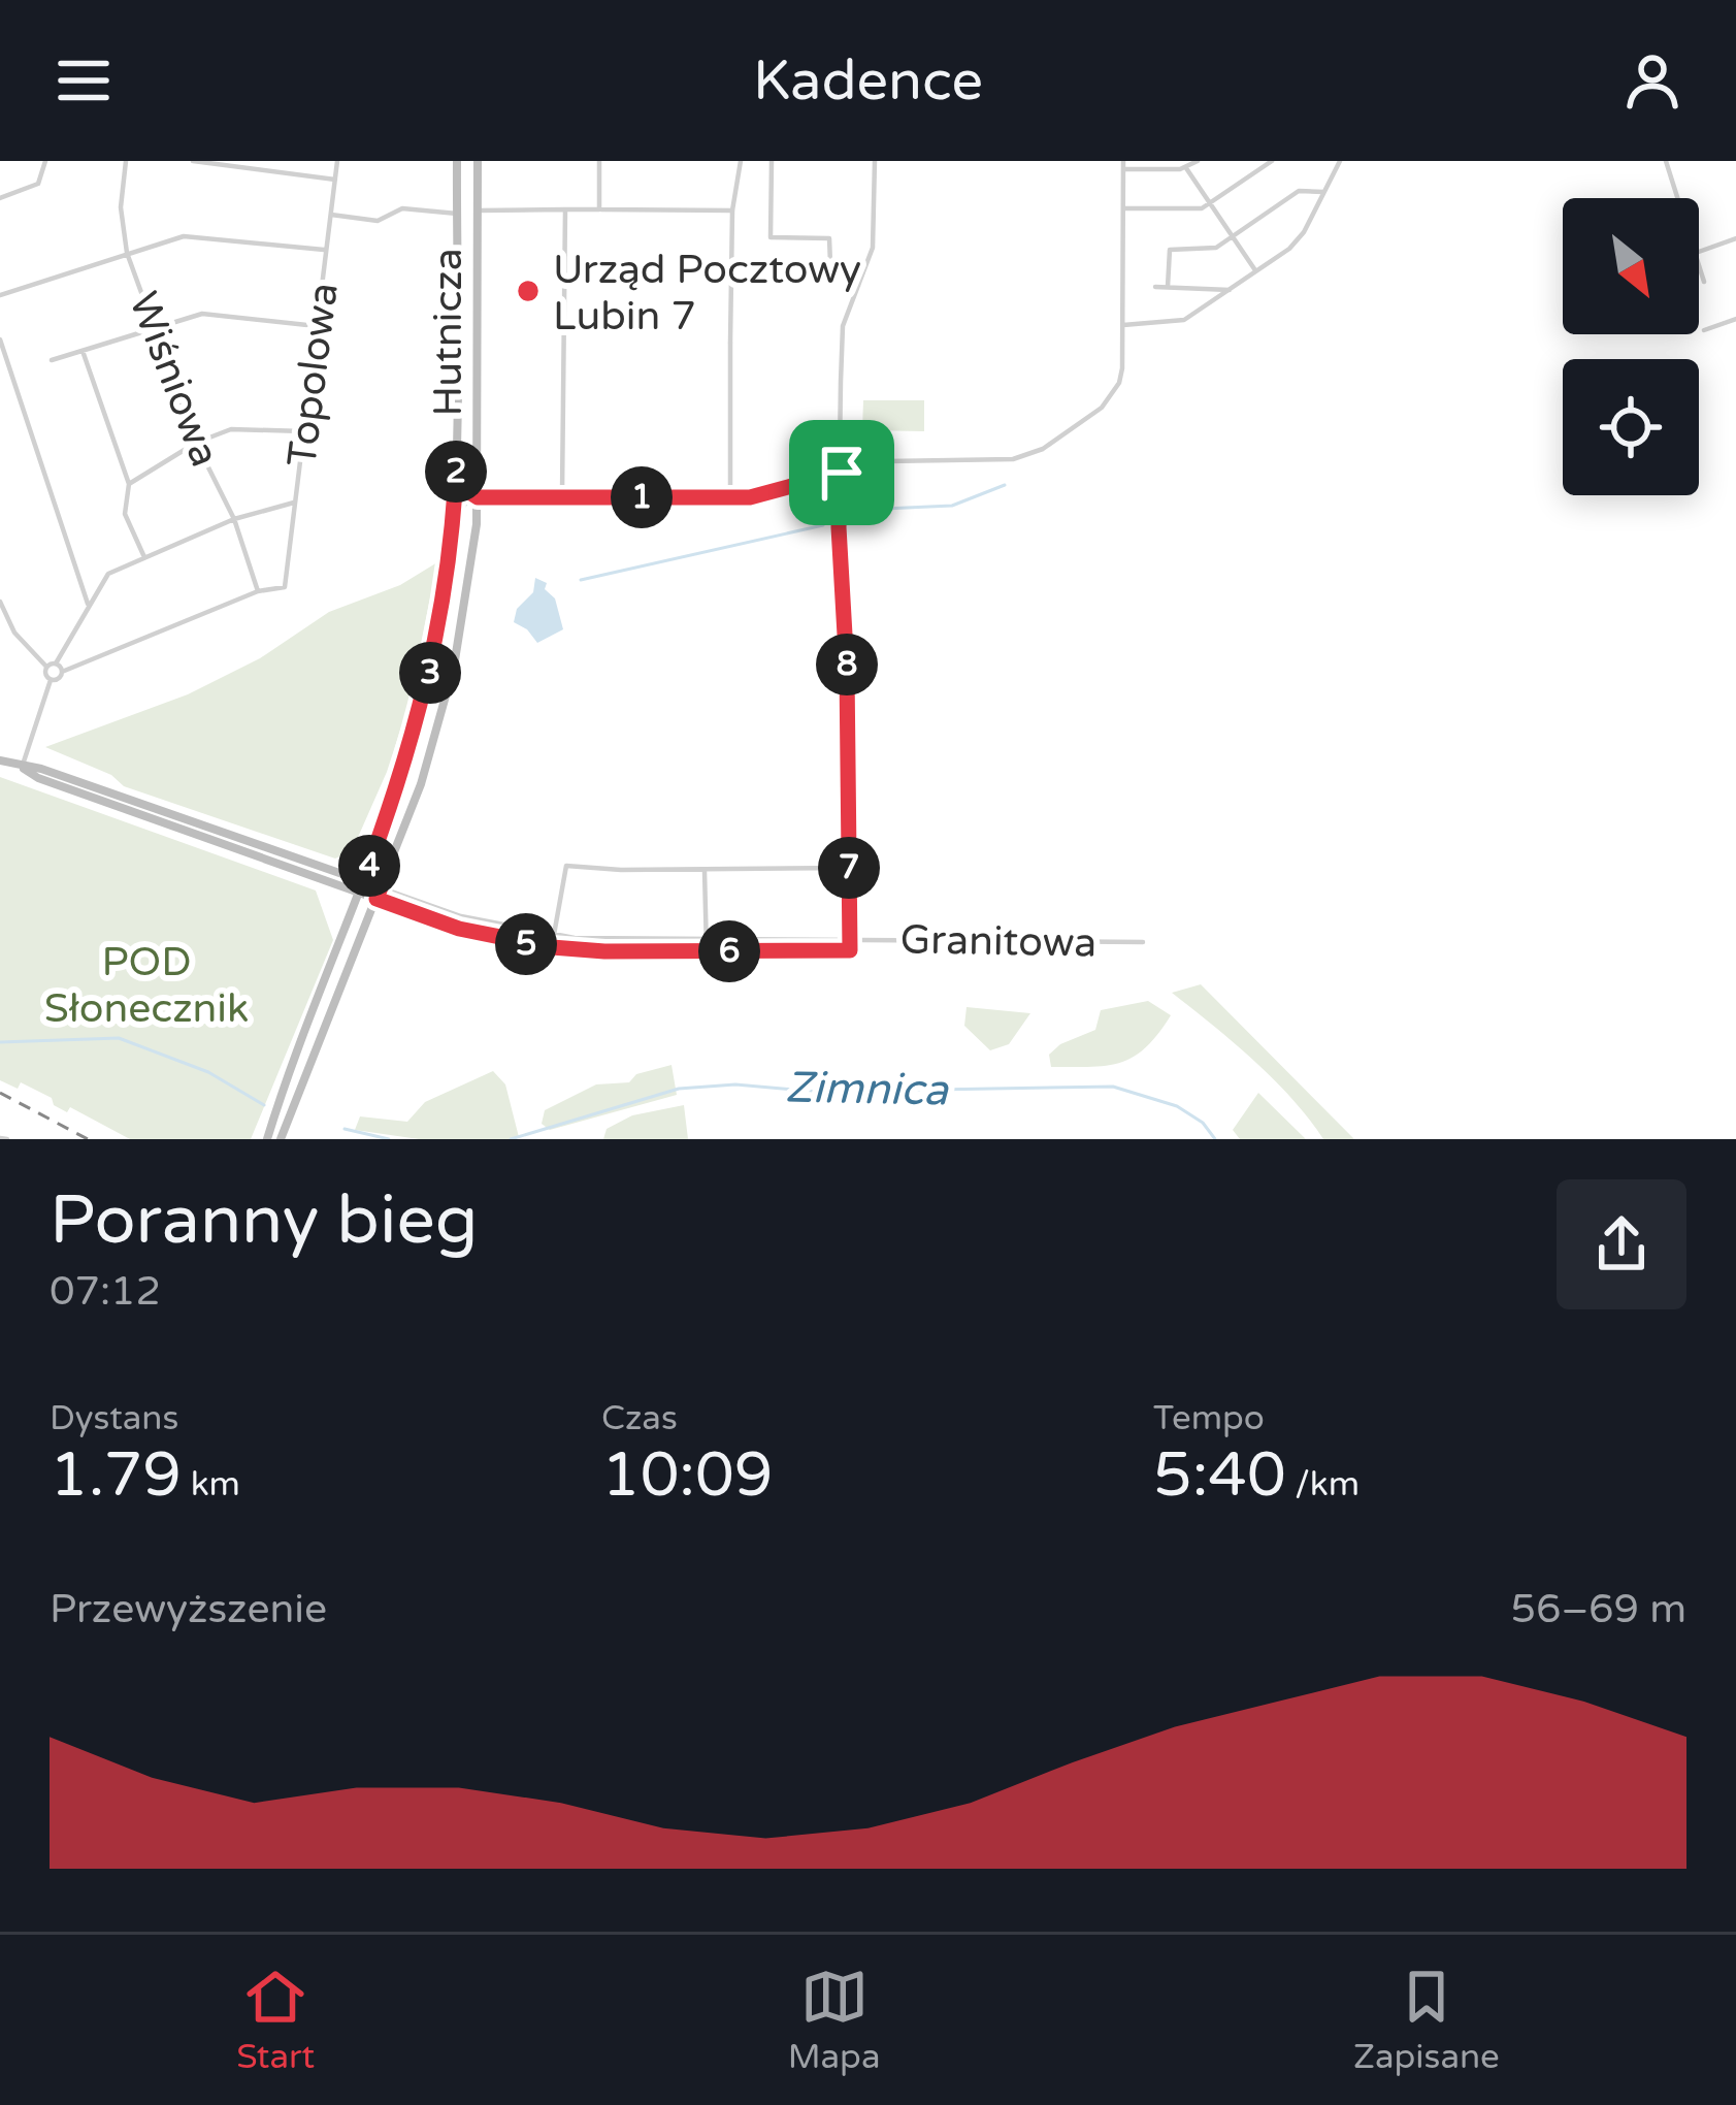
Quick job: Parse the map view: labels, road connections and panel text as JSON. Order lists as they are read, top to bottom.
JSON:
{
  "streets": {
    "main road": ["Hutnicza"],
    "street": ["Topolowa", "Wiśniowa", "Granitowa"]
  },
  "crossings": [
    ["Hutnicza", "Granitowa"],
    ["Topolowa", "Wiśniowa"]
  ],
  "water": ["Zimnica"],
  "parks": ["POD Słonecznik"],
  "places": ["Urząd Pocztowy Lubin 7"],
  "north": "bottom right",
  "page": {
    "header": "Kadence",
    "pins": [
      "2",
      "1",
      "8",
      "3",
      "4",
      "7",
      "5",
      "6"
    ],
    "heading": ["Poranny bieg", "07:12"],
    "stats": [
      ["Dystans", "1.79 km"],
      ["Czas", "10:09"],
      ["Tempo", "5:40 /km"]
    ],
    "chart": ["Przewyższenie", "56–69 m"],
    "tabs": ["Start", "Mapa", "Zapisane"]
  }
}
